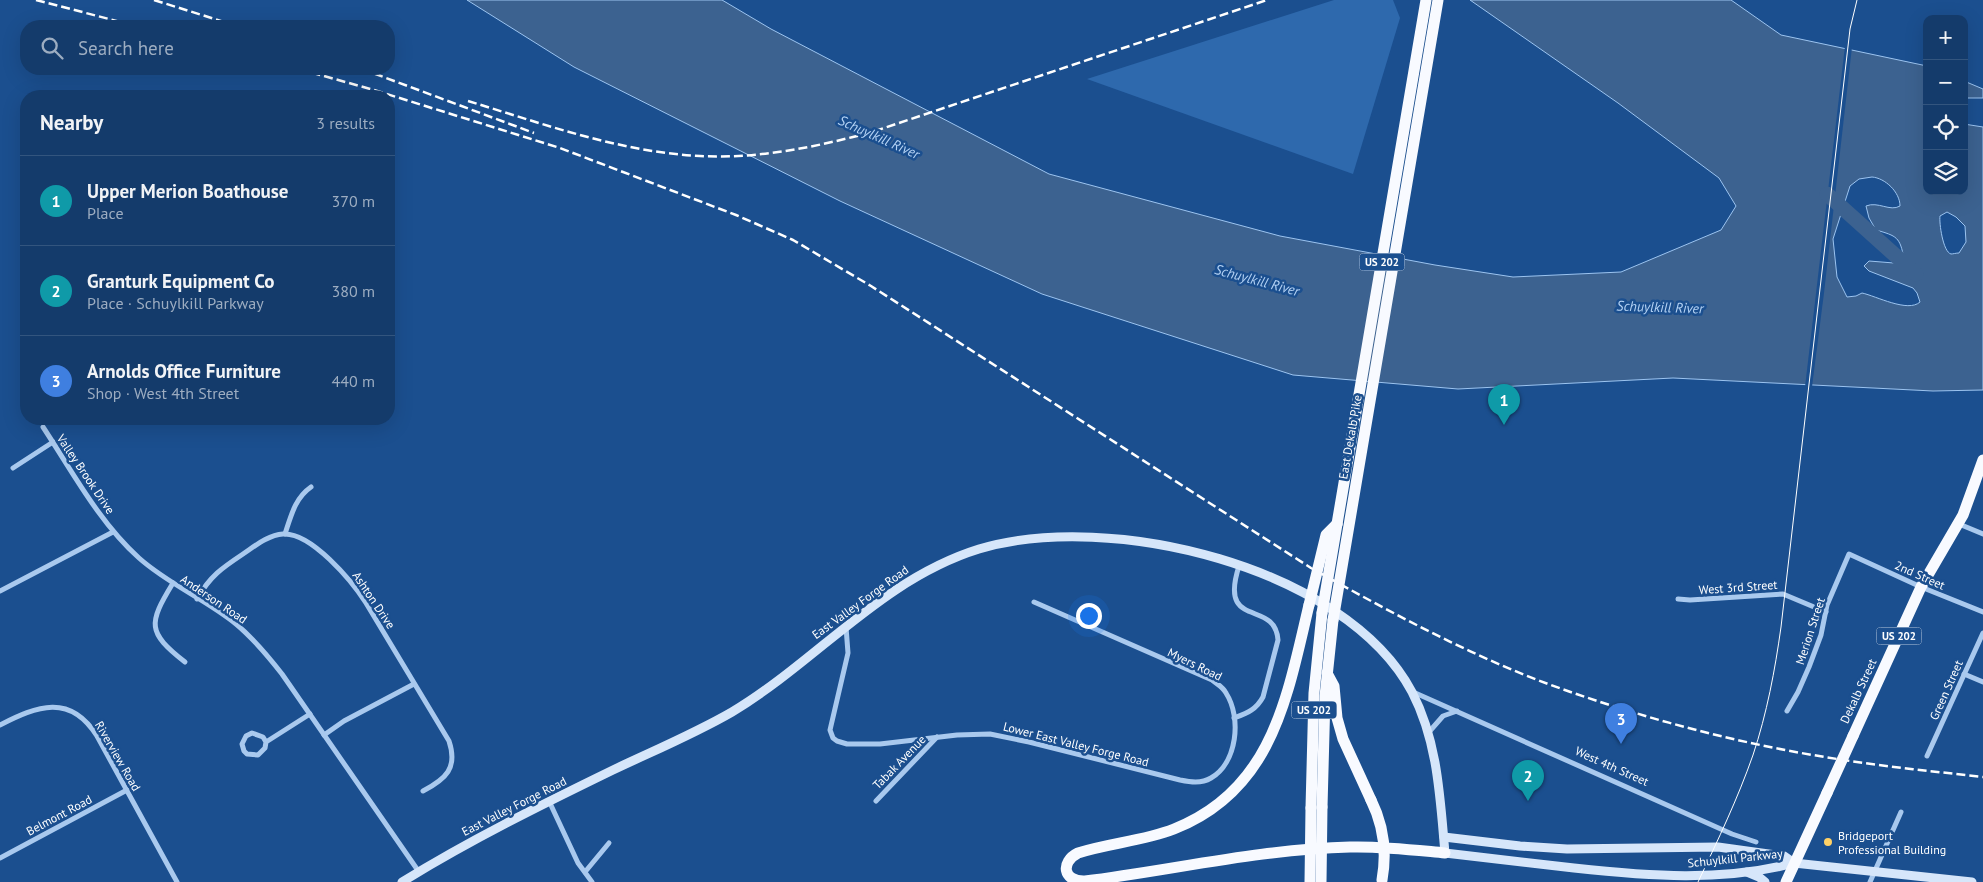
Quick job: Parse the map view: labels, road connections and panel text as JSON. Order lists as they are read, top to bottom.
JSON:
{
  "streets": {
    "highway": ["US 202", "East Dekalb Pike", "Dekalb Street"],
    "main road": ["East Valley Forge Road", "Schuylkill Parkway"],
    "street": [
      "Valley Brook Drive",
      "2nd Street",
      "West 3rd Street",
      "Anderson Road",
      "Ashton Drive",
      "Merion Street",
      "Myers Road",
      "Green Street",
      "Lower East Valley Forge Road",
      "Riverview Road",
      "Tabak Avenue",
      "West 4th Street",
      "Belmont Road"
    ]
  },
  "crossings": [
    ["Valley Brook Drive", "Anderson Road"],
    ["2nd Street", "Merion Street"],
    ["2nd Street", "Dekalb Street"],
    ["West 3rd Street", "Merion Street"],
    ["Anderson Road", "East Valley Forge Road"],
    ["East Valley Forge Road", "Lower East Valley Forge Road"],
    ["East Valley Forge Road", "West 4th Street"],
    ["East Valley Forge Road", "Schuylkill Parkway"],
    ["Myers Road", "Lower East Valley Forge Road"],
    ["Dekalb Street", "Schuylkill Parkway"],
    ["Lower East Valley Forge Road", "Tabak Avenue"],
    ["Riverview Road", "Belmont Road"]
  ],
  "water": ["Schuylkill River"],
  "places": ["Bridgeport Professional Building"],
  "page": {
    "map_buttons": ["+", "−"],
    "search": "Search here",
    "heading": ["Nearby", "3 results"],
    "list": [
      {
        "mark": "1",
        "name": "Upper Merion Boathouse",
        "note": "Place",
        "value": "370 m"
      },
      {
        "mark": "2",
        "name": "Granturk Equipment Co",
        "note": "Place · Schuylkill Parkway",
        "value": "380 m"
      },
      {
        "mark": "3",
        "name": "Arnolds Office Furniture",
        "note": "Shop · West 4th Street",
        "value": "440 m"
      }
    ],
    "pins": ["1", "3", "2"]
  }
}
